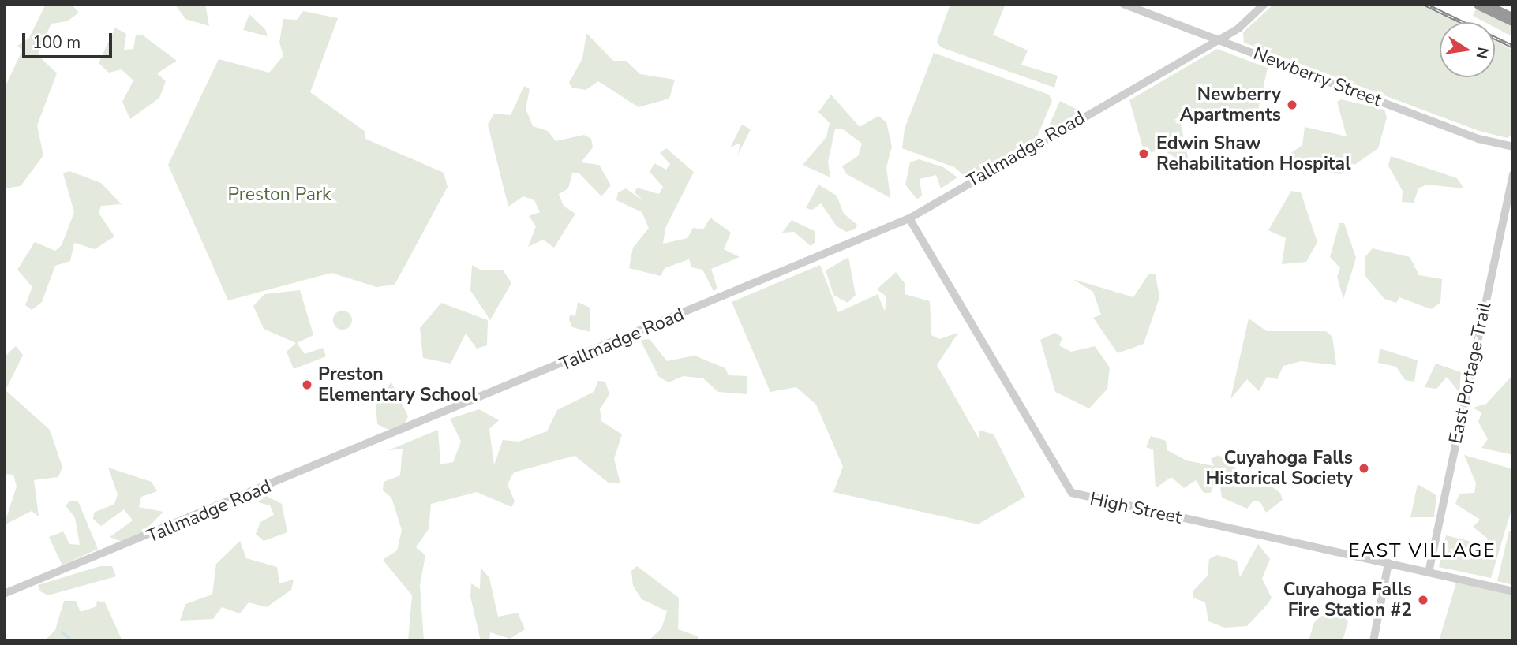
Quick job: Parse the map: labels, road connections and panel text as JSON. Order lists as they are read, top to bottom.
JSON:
{
  "streets": {
    "street": [
      "Newberry Street",
      "Tallmadge Road",
      "East Portage Trail",
      "High Street"
    ]
  },
  "crossings": [
    ["Newberry Street", "Tallmadge Road"],
    ["Tallmadge Road", "High Street"],
    ["East Portage Trail", "High Street"]
  ],
  "districts": ["EAST VILLAGE"],
  "parks": ["Preston Park"],
  "places": [
    "Newberry Apartments",
    "Edwin Shaw Rehabilitation Hospital",
    "Preston Elementary School",
    "Cuyahoga Falls Historical Society",
    "Cuyahoga Falls Fire Station #2"
  ],
  "scale_bar": "100 m",
  "north": "right"
}
